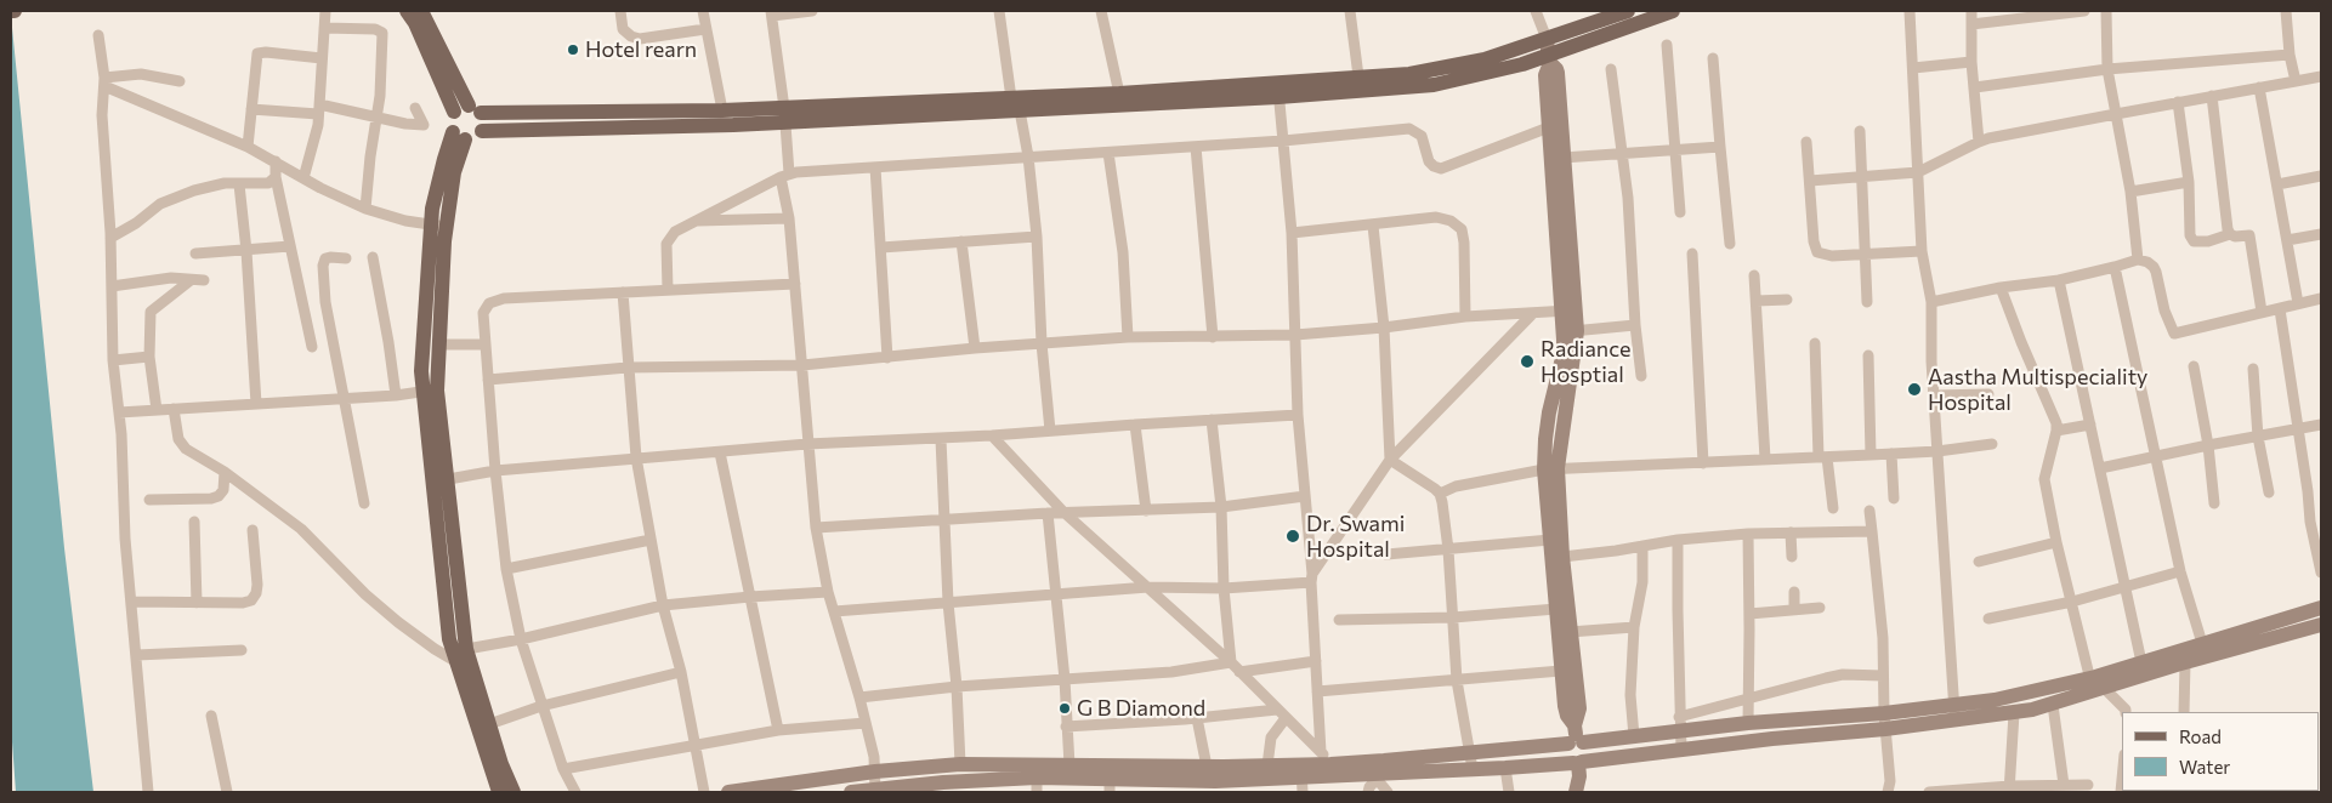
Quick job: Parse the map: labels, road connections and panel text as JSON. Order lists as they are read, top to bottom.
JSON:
{
  "places": [
    "Hotel rearn",
    "Radiance Hosptial",
    "Aastha Multispeciality Hospital",
    "Dr. Swami Hospital",
    "G B Diamond"
  ],
  "legend": ["Road", "Water"]
}
